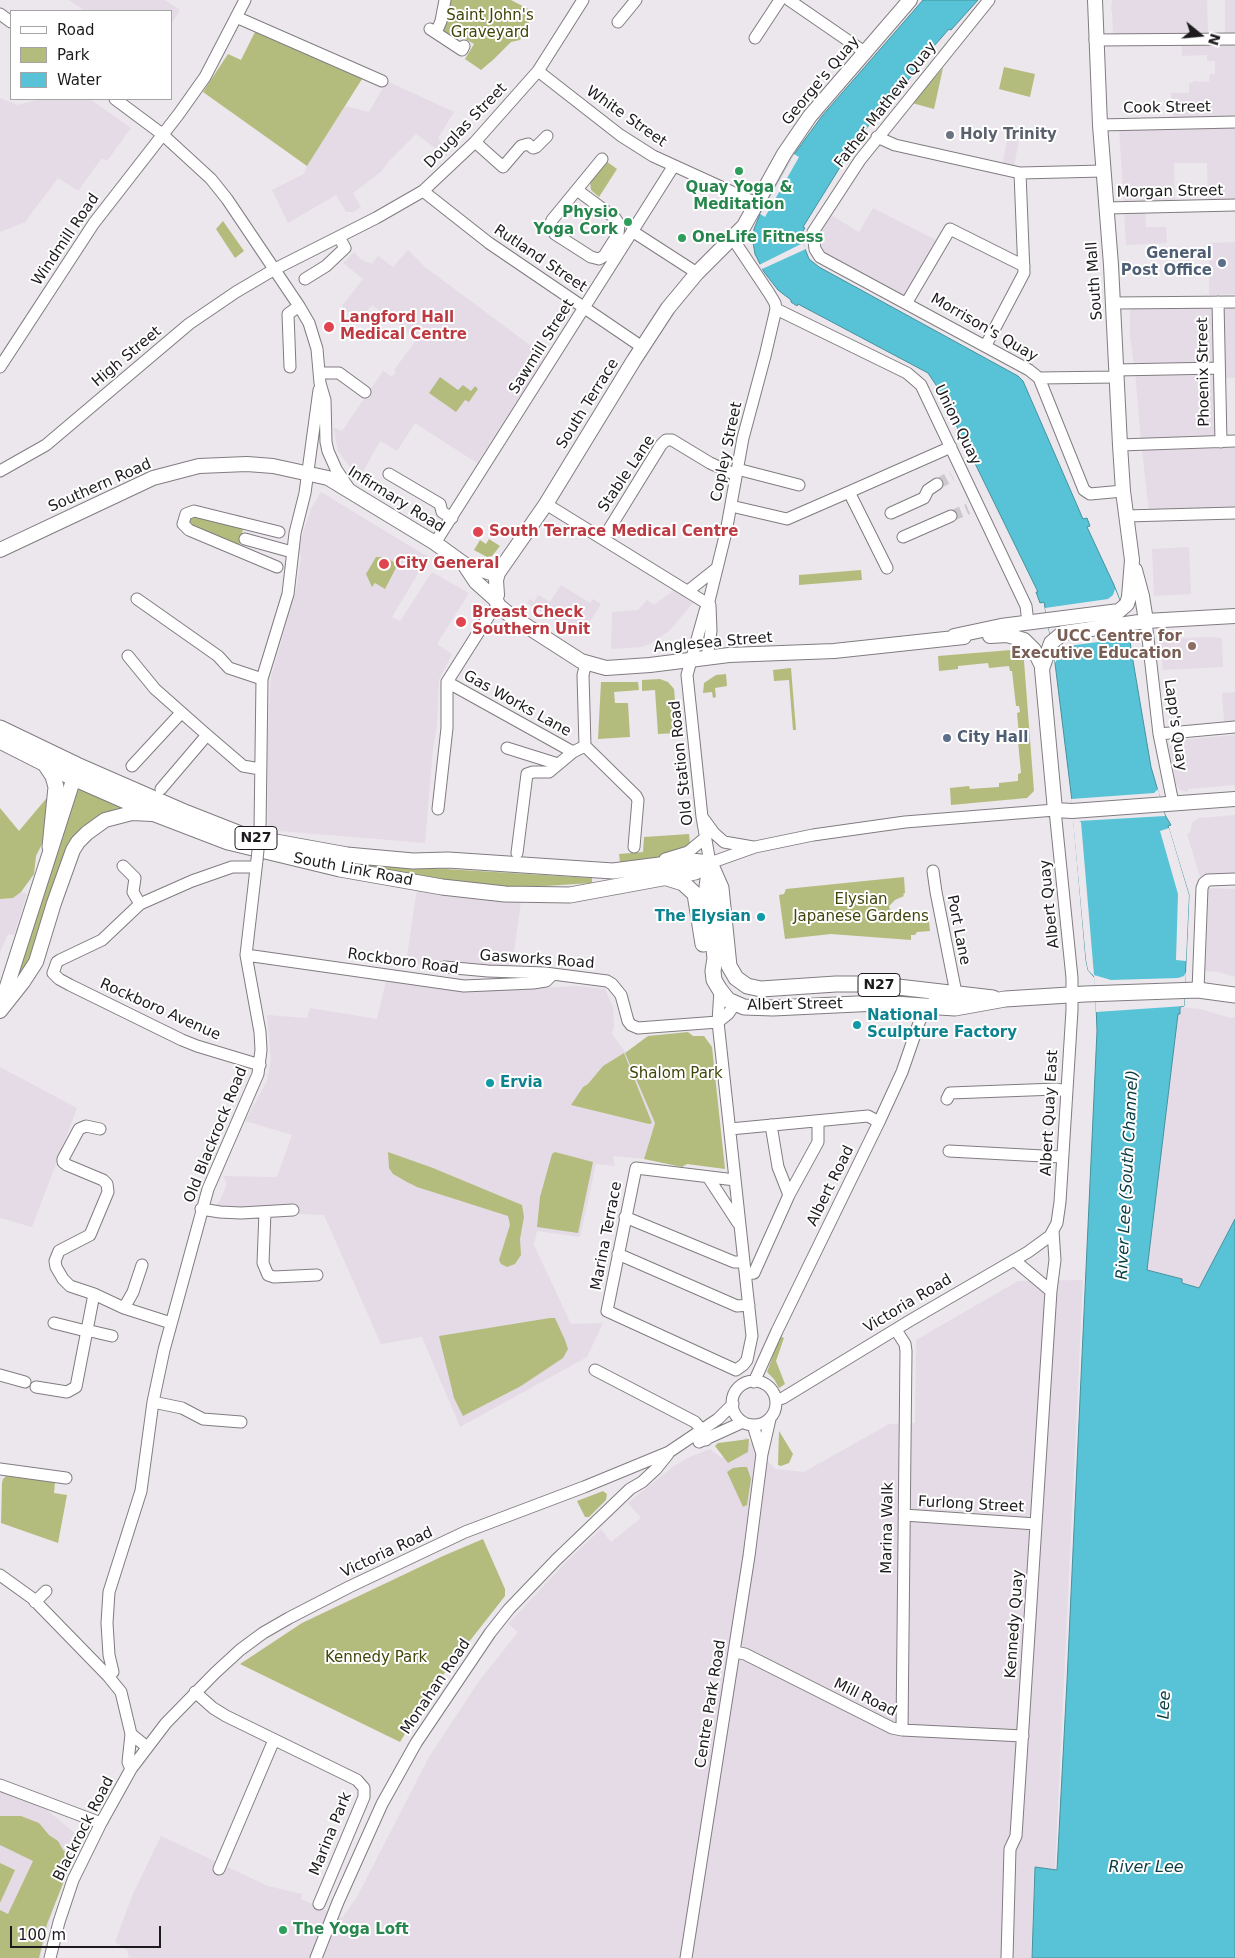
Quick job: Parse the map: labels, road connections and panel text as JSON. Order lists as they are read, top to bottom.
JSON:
{
  "streets": {
    "highway": ["N27", "South Link Road", "Albert Street"],
    "main road": [
      "George's Quay",
      "South Mall",
      "South Terrace",
      "Southern Road",
      "Infirmary Road",
      "Anglesea Street"
    ],
    "street": [
      "Father Mathew Quay",
      "Cook Street",
      "White Street",
      "Douglas Street",
      "Morgan Street",
      "Windmill Road",
      "Rutland Street",
      "Morrison's Quay",
      "Sawmill Street",
      "High Street",
      "Phoenix Street",
      "Union Quay",
      "Copley Street",
      "Stable Lane",
      "Gas Works Lane",
      "Lapp's Quay",
      "Old Station Road",
      "Albert Quay",
      "Port Lane",
      "Gasworks Road",
      "Rockboro Road",
      "Rockboro Avenue",
      "Albert Quay East",
      "Old Blackrock Road",
      "Albert Road",
      "Marina Terrace",
      "Victoria Road",
      "Furlong Street",
      "Marina Walk",
      "Kennedy Quay",
      "Monahan Road",
      "Mill Road",
      "Centre Park Road",
      "Blackrock Road",
      "Marina Park"
    ]
  },
  "crossings": [
    ["George's Quay", "White Street"],
    ["George's Quay", "South Terrace"],
    ["Father Mathew Quay", "Morrison's Quay"],
    ["Cook Street", "South Mall"],
    ["White Street", "Douglas Street"],
    ["White Street", "Sawmill Street"],
    ["Douglas Street", "Rutland Street"],
    ["Douglas Street", "High Street"],
    ["Morgan Street", "South Mall"],
    ["Rutland Street", "Sawmill Street"],
    ["Rutland Street", "South Terrace"],
    ["South Mall", "Morrison's Quay"],
    ["South Mall", "Anglesea Street"],
    ["South Mall", "Lapp's Quay"],
    ["Sawmill Street", "Infirmary Road"],
    ["South Terrace", "Infirmary Road"],
    ["South Terrace", "Anglesea Street"],
    ["Union Quay", "Copley Street"],
    ["Union Quay", "Anglesea Street"],
    ["Copley Street", "Stable Lane"],
    ["Copley Street", "Old Station Road"],
    ["Southern Road", "Infirmary Road"],
    ["Southern Road", "Old Blackrock Road"],
    ["Infirmary Road", "Anglesea Street"],
    ["Infirmary Road", "Old Blackrock Road"],
    ["Anglesea Street", "Old Station Road"],
    ["Old Station Road", "N27"],
    ["Old Station Road", "Albert Street"],
    ["N27", "South Link Road"],
    ["N27", "Albert Quay"],
    ["N27", "Albert Street"],
    ["N27", "Albert Quay East"],
    ["Albert Quay", "Albert Street"],
    ["Albert Quay", "Albert Quay East"],
    ["Port Lane", "Albert Street"],
    ["Gasworks Road", "Rockboro Road"],
    ["Rockboro Road", "Old Blackrock Road"],
    ["Albert Street", "Albert Quay East"],
    ["Albert Street", "Albert Road"],
    ["Rockboro Avenue", "Old Blackrock Road"],
    ["Albert Quay East", "Victoria Road"],
    ["Albert Quay East", "Kennedy Quay"],
    ["Albert Road", "Victoria Road"],
    ["Albert Road", "Centre Park Road"],
    ["Victoria Road", "Marina Walk"],
    ["Victoria Road", "Kennedy Quay"],
    ["Victoria Road", "Monahan Road"],
    ["Victoria Road", "Centre Park Road"],
    ["Victoria Road", "Blackrock Road"],
    ["Victoria Road", "Marina Park"],
    ["Furlong Street", "Marina Walk"],
    ["Furlong Street", "Kennedy Quay"],
    ["Marina Walk", "Mill Road"],
    ["Kennedy Quay", "Mill Road"],
    ["Mill Road", "Centre Park Road"]
  ],
  "water": ["River Lee (South Channel)", "Lee", "River Lee"],
  "parks": [
    "Saint John's Graveyard",
    "Elysian Japanese Gardens",
    "Shalom Park",
    "Kennedy Park"
  ],
  "places": [
    "Holy Trinity",
    "Quay Yoga & Meditation",
    "Physio Yoga Cork",
    "OneLife Fitness",
    "General Post Office",
    "Langford Hall Medical Centre",
    "South Terrace Medical Centre",
    "City General",
    "Breast Check Southern Unit",
    "UCC Centre for Executive Education",
    "City Hall",
    "The Elysian",
    "National Sculpture Factory",
    "Ervia",
    "The Yoga Loft"
  ],
  "legend": ["Road", "Park", "Water"],
  "scale_bar": "100 m",
  "north": "right"
}
